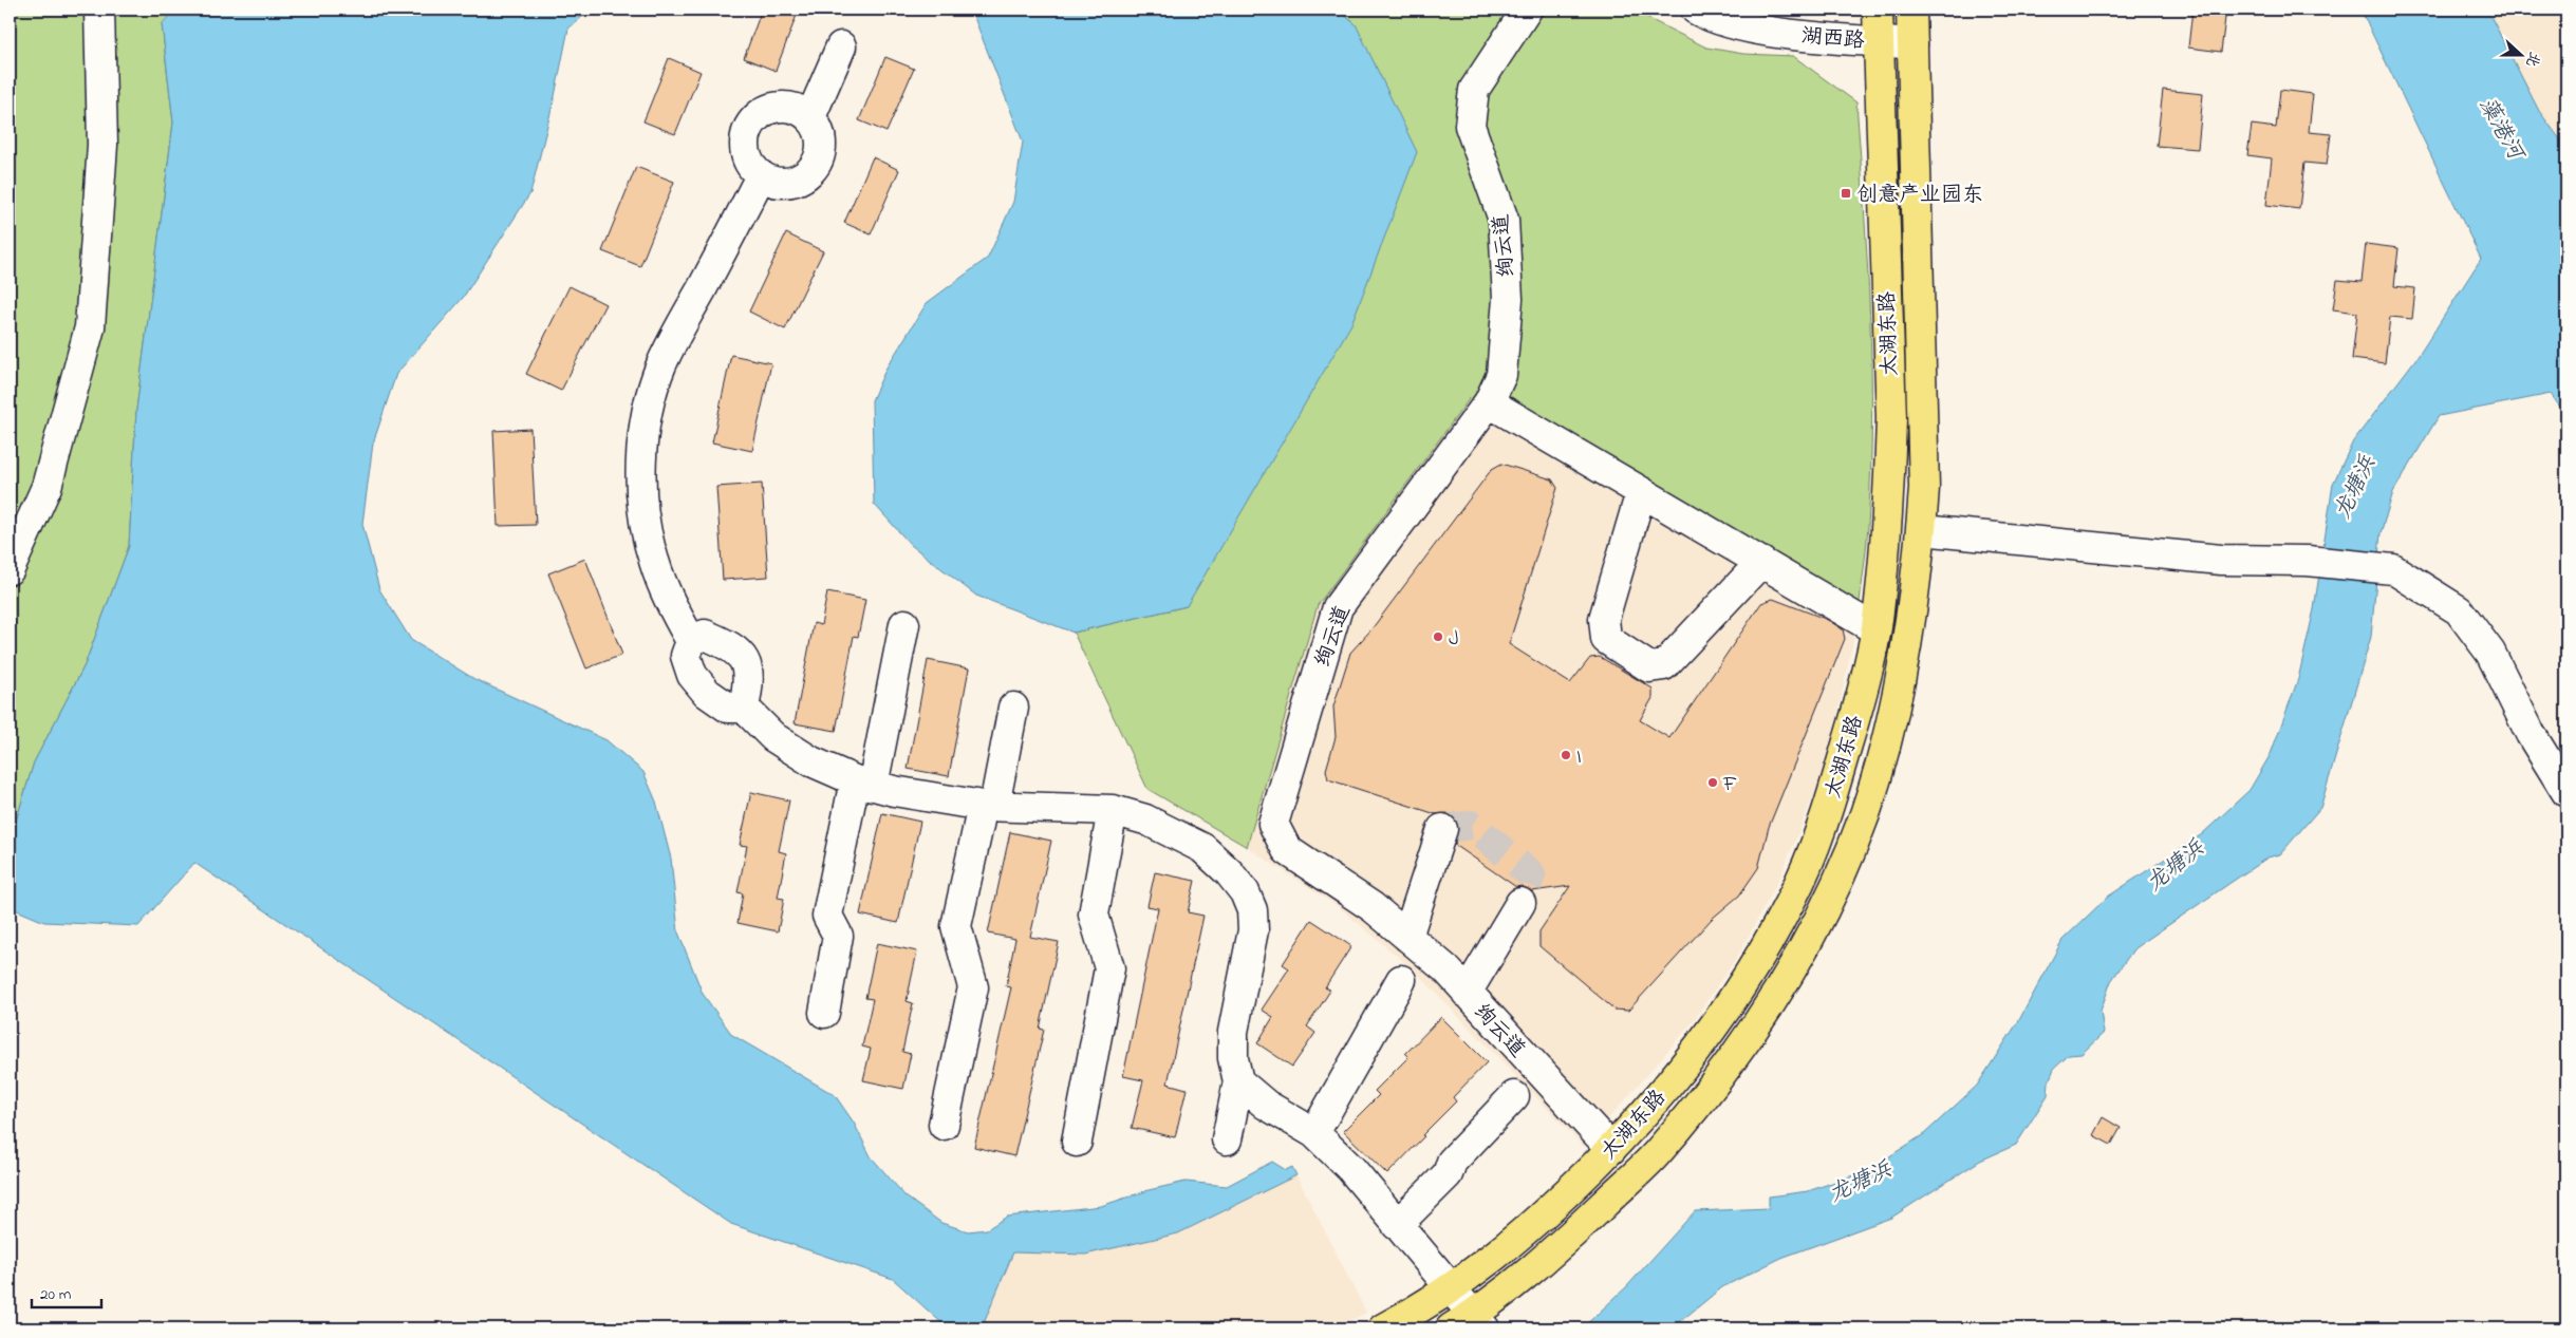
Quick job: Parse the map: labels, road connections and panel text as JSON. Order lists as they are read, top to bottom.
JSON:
{
  "streets": {
    "main road": ["太湖东路"],
    "street": ["湖西路", "绚云道"]
  },
  "crossings": [
    ["湖西路", "太湖东路"],
    ["绚云道", "太湖东路"]
  ],
  "water": ["藻港河", "龙塘浜"],
  "places": {
    "transit": ["创意产业园东"],
    "other": ["J", "I", "F"]
  },
  "scale_bar": "20 m",
  "north": "right"
}
